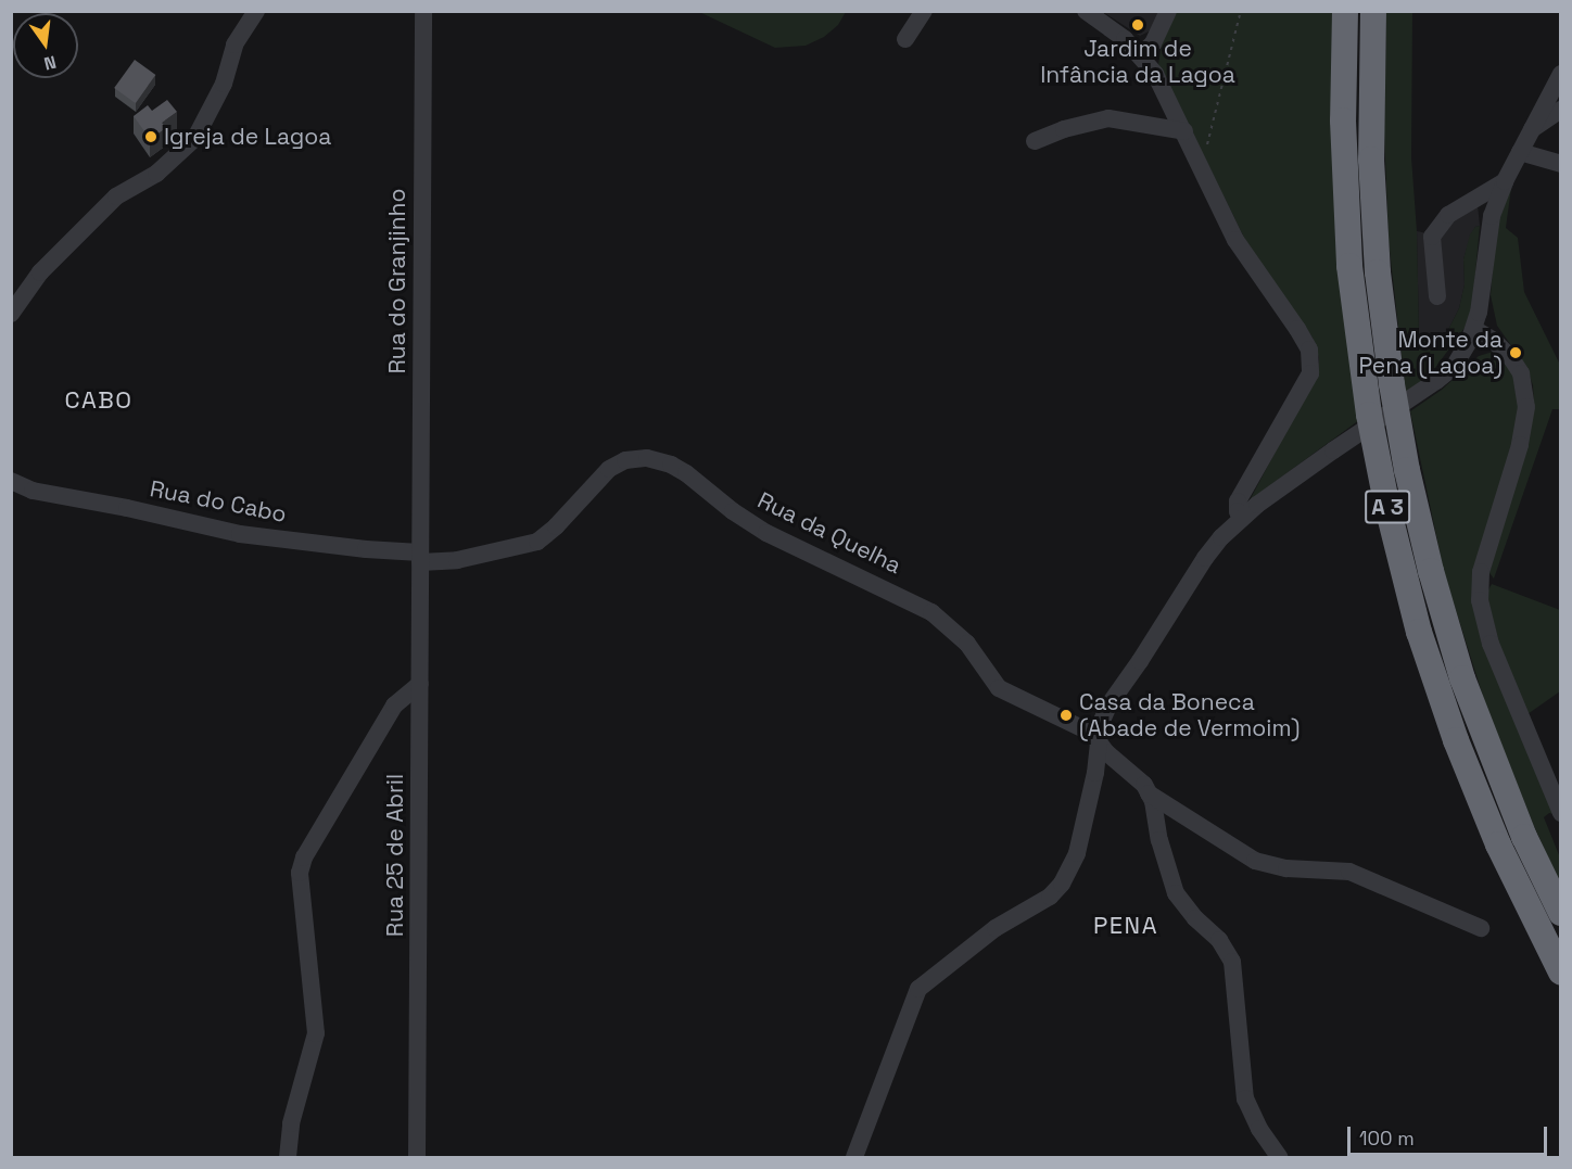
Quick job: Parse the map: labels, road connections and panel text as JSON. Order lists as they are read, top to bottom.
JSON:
{
  "streets": {
    "highway": ["A 3"],
    "street": [
      "Rua do Granjinho",
      "Rua do Cabo",
      "Rua da Quelha",
      "Rua 25 de Abril"
    ]
  },
  "crossings": [
    ["Rua do Granjinho", "Rua do Cabo"],
    ["Rua do Granjinho", "Rua da Quelha"],
    ["Rua do Granjinho", "Rua 25 de Abril"],
    ["Rua do Cabo", "Rua da Quelha"],
    ["Rua do Cabo", "Rua 25 de Abril"],
    ["Rua da Quelha", "Rua 25 de Abril"]
  ],
  "districts": ["CABO", "PENA"],
  "places": [
    "Jardim de Infância da Lagoa",
    "Igreja de Lagoa",
    "Monte da Pena (Lagoa)",
    "Casa da Boneca (Abade de Vermoim)"
  ],
  "scale_bar": "100 m",
  "north": "bottom"
}
